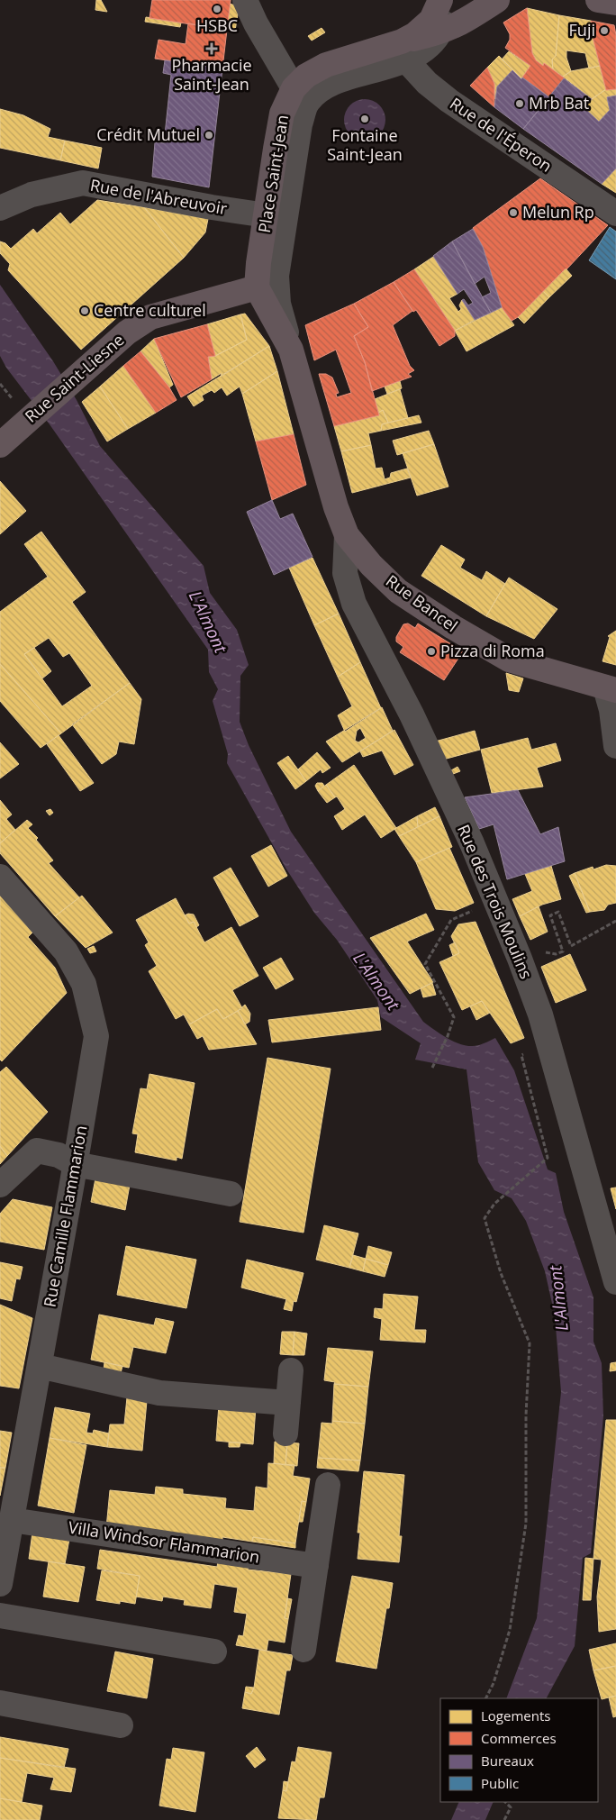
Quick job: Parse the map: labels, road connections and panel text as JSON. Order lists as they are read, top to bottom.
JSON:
{
  "streets": {
    "main road": ["Place Saint-Jean", "Rue Saint-Liesne", "Rue Bancel"],
    "street": [
      "Rue de l'Éperon",
      "Rue de l'Abreuvoir",
      "Rue des Trois Moulins",
      "Rue Camille Flammarion",
      "Villa Windsor Flammarion"
    ]
  },
  "crossings": [
    ["Rue de l'Éperon", "Place Saint-Jean"],
    ["Place Saint-Jean", "Rue de l'Abreuvoir"],
    ["Place Saint-Jean", "Rue Saint-Liesne"],
    ["Rue Bancel", "Rue des Trois Moulins"],
    ["Rue Camille Flammarion", "Villa Windsor Flammarion"]
  ],
  "water": ["L'Almont"],
  "places": {
    "other": [
      "HSBC",
      "Fuji",
      "Mrb Bat",
      "Fontaine Saint-Jean",
      "Crédit Mutuel",
      "Melun Rp",
      "Centre culturel",
      "Pizza di Roma"
    ],
    "health": ["Pharmacie Saint-Jean"]
  },
  "legend": [
    "Logements",
    "Commerces",
    "Bureaux",
    "Public"
  ]
}
